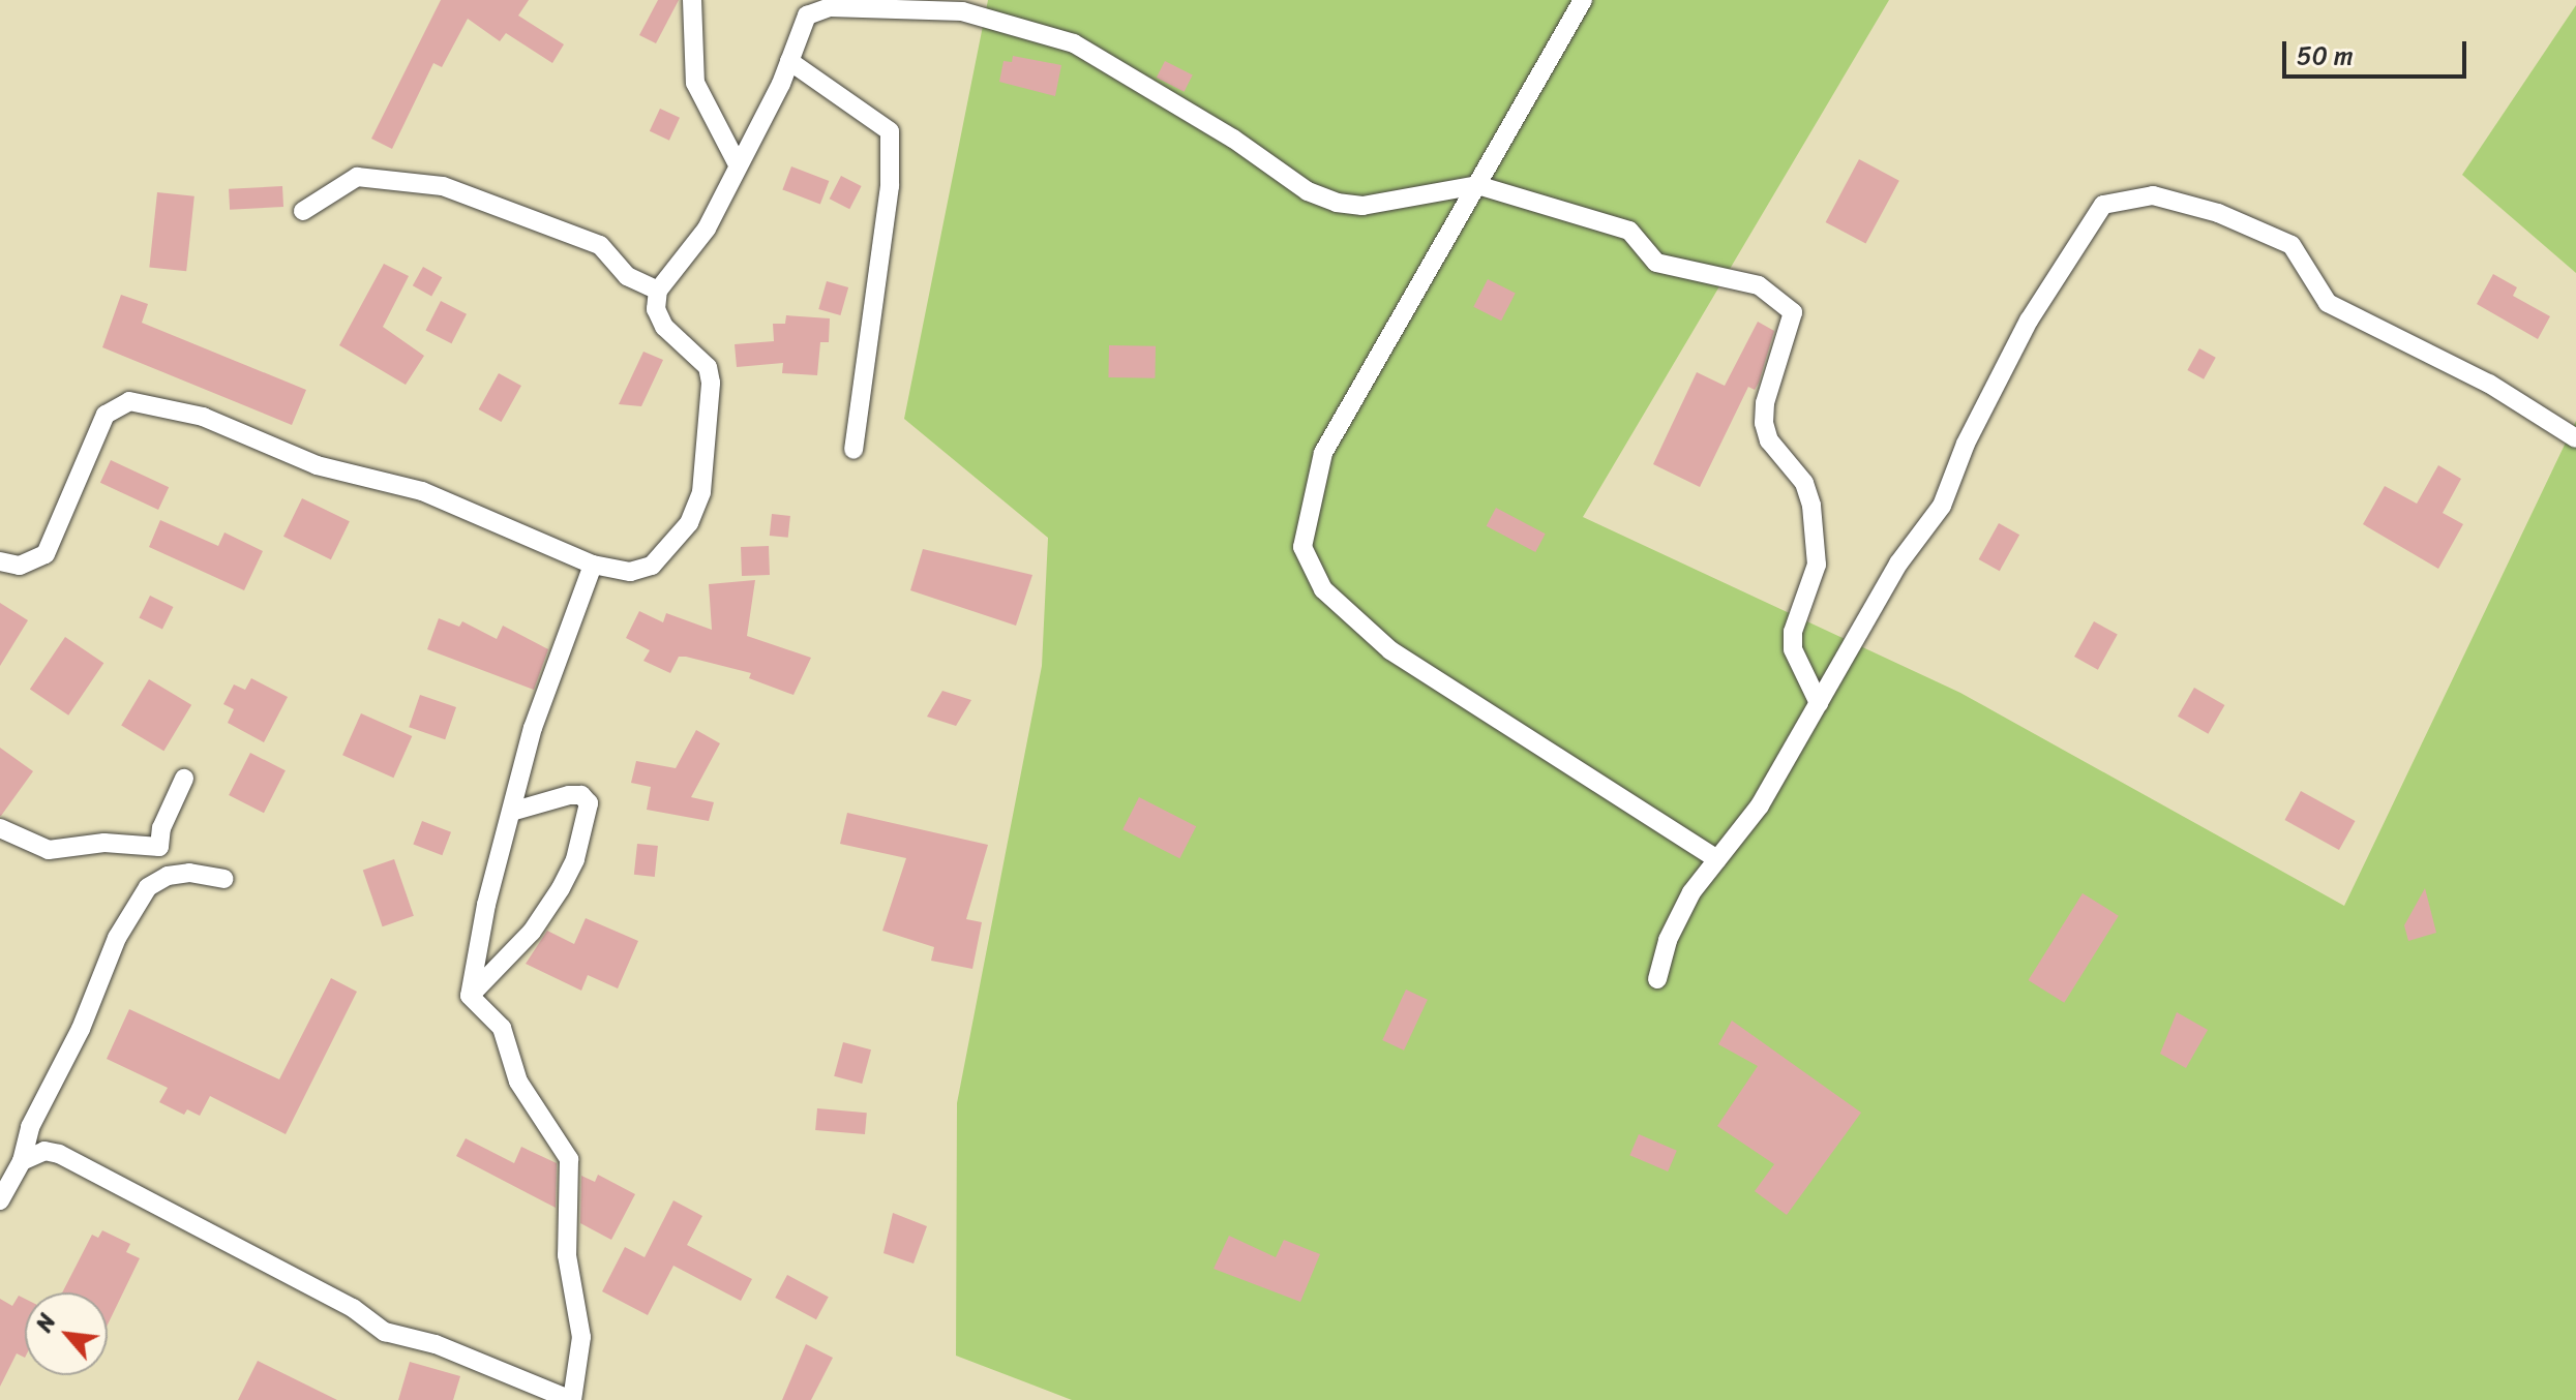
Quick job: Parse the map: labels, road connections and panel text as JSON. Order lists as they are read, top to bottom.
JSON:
{
  "scale_bar": "50 m",
  "north": "top left"
}
